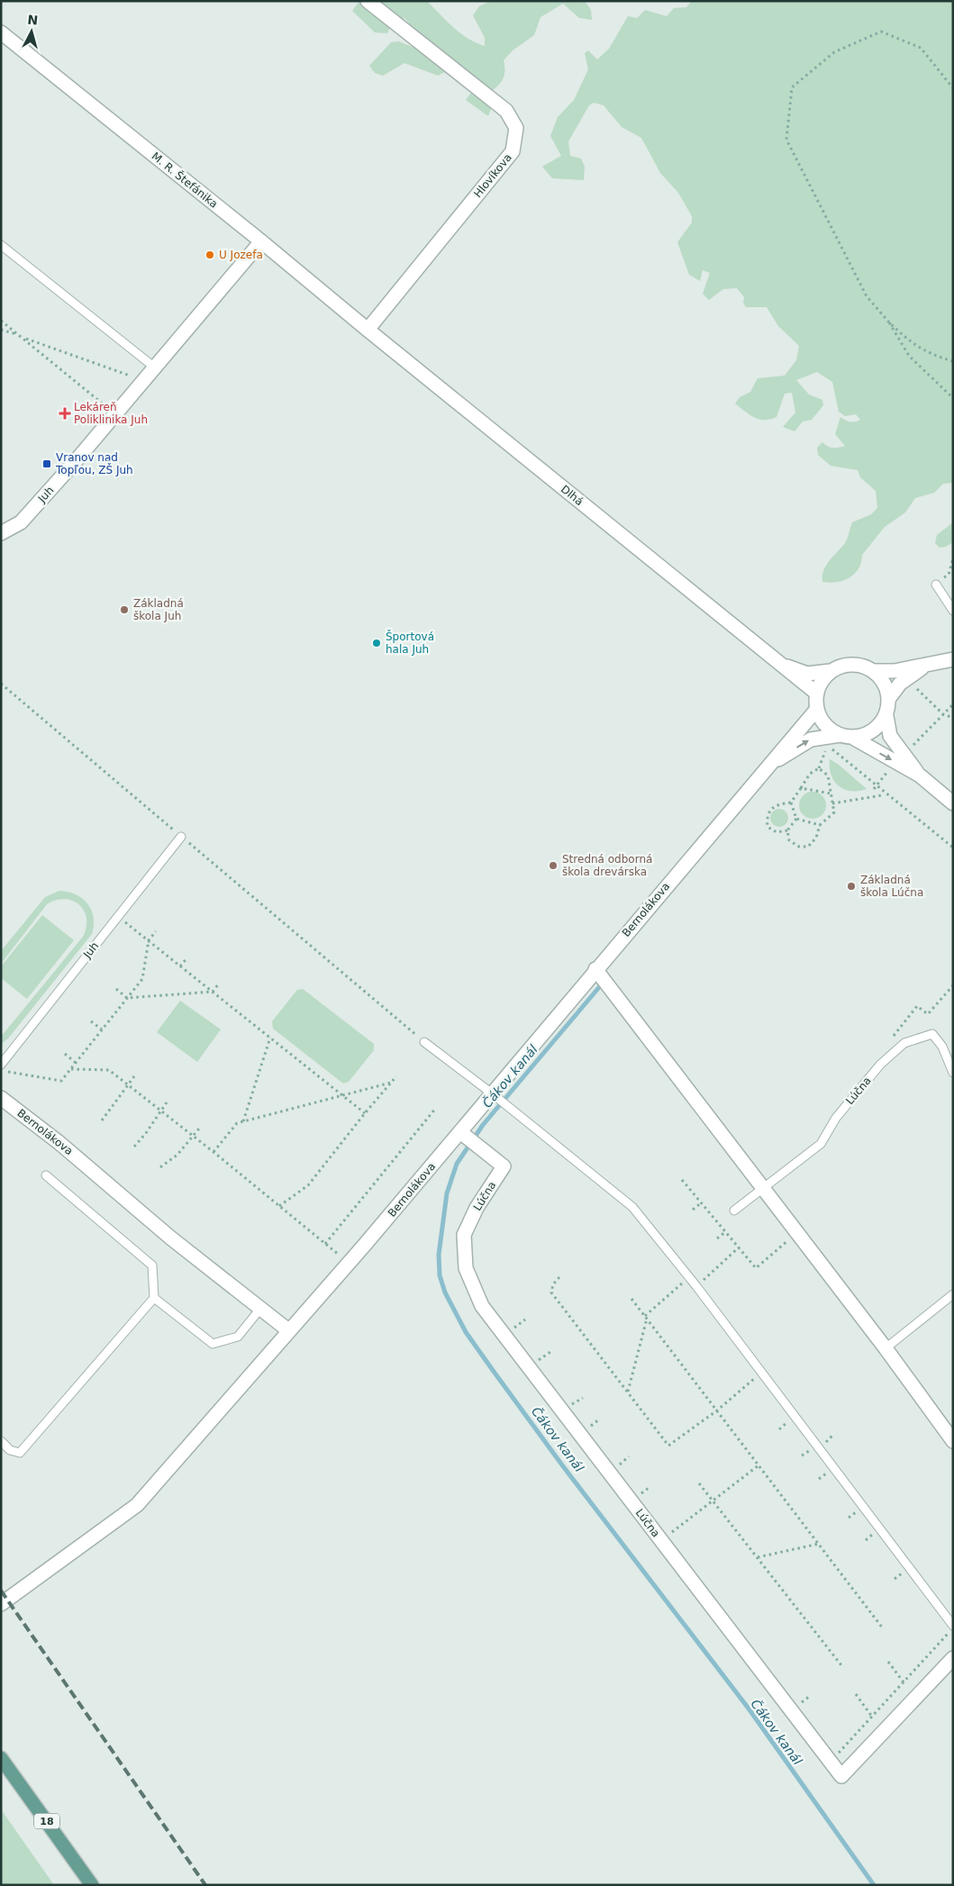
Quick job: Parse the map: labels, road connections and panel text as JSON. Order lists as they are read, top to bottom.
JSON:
{
  "streets": {
    "main road": ["18"],
    "street": [
      "Hlovíkova",
      "M. R. Štefánika",
      "Juh",
      "Dlhá",
      "Bernolákova",
      "Lúčna"
    ]
  },
  "crossings": [
    ["Hlovíkova", "M. R. Štefánika"],
    ["Hlovíkova", "Dlhá"],
    ["M. R. Štefánika", "Juh"],
    ["M. R. Štefánika", "Dlhá"],
    ["Dlhá", "Bernolákova"],
    ["Bernolákova", "Lúčna"]
  ],
  "water": ["Čákov kanál"],
  "places": {
    "other": [
      "U Jozefa",
      "Základná škola Juh",
      "Športová hala Juh",
      "Stredná odborná škola drevárska",
      "Základná škola Lúčna"
    ],
    "health": ["Lekáreň Poliklinika Juh"],
    "transit": ["Vranov nad Topľou, ZŠ Juh"]
  },
  "north": "top"
}
